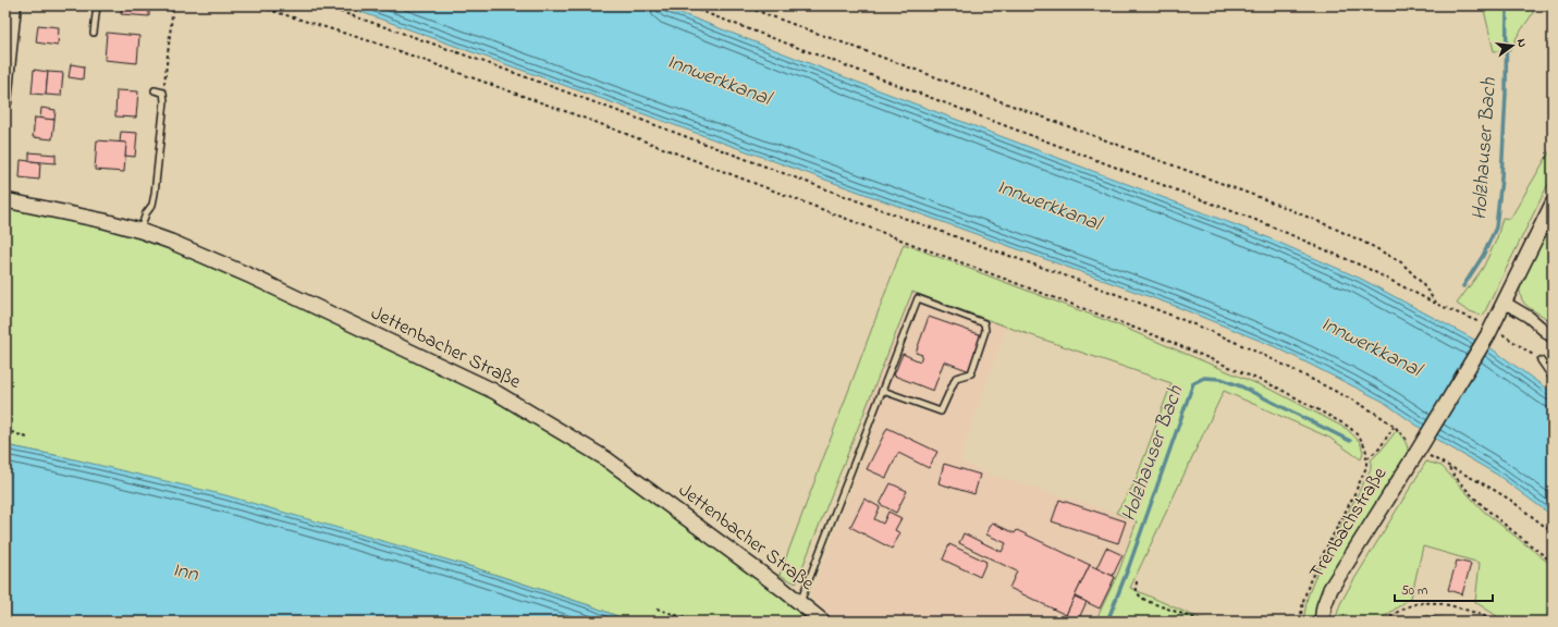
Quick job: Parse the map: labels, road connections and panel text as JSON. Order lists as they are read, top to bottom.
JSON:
{
  "streets": {
    "street": ["Jettenbacher Straße", "Trenbachstraße"]
  },
  "water": ["Innwerkkanal", "Holzhauser Bach", "Inn"],
  "scale_bar": "50 m",
  "north": "right"
}
